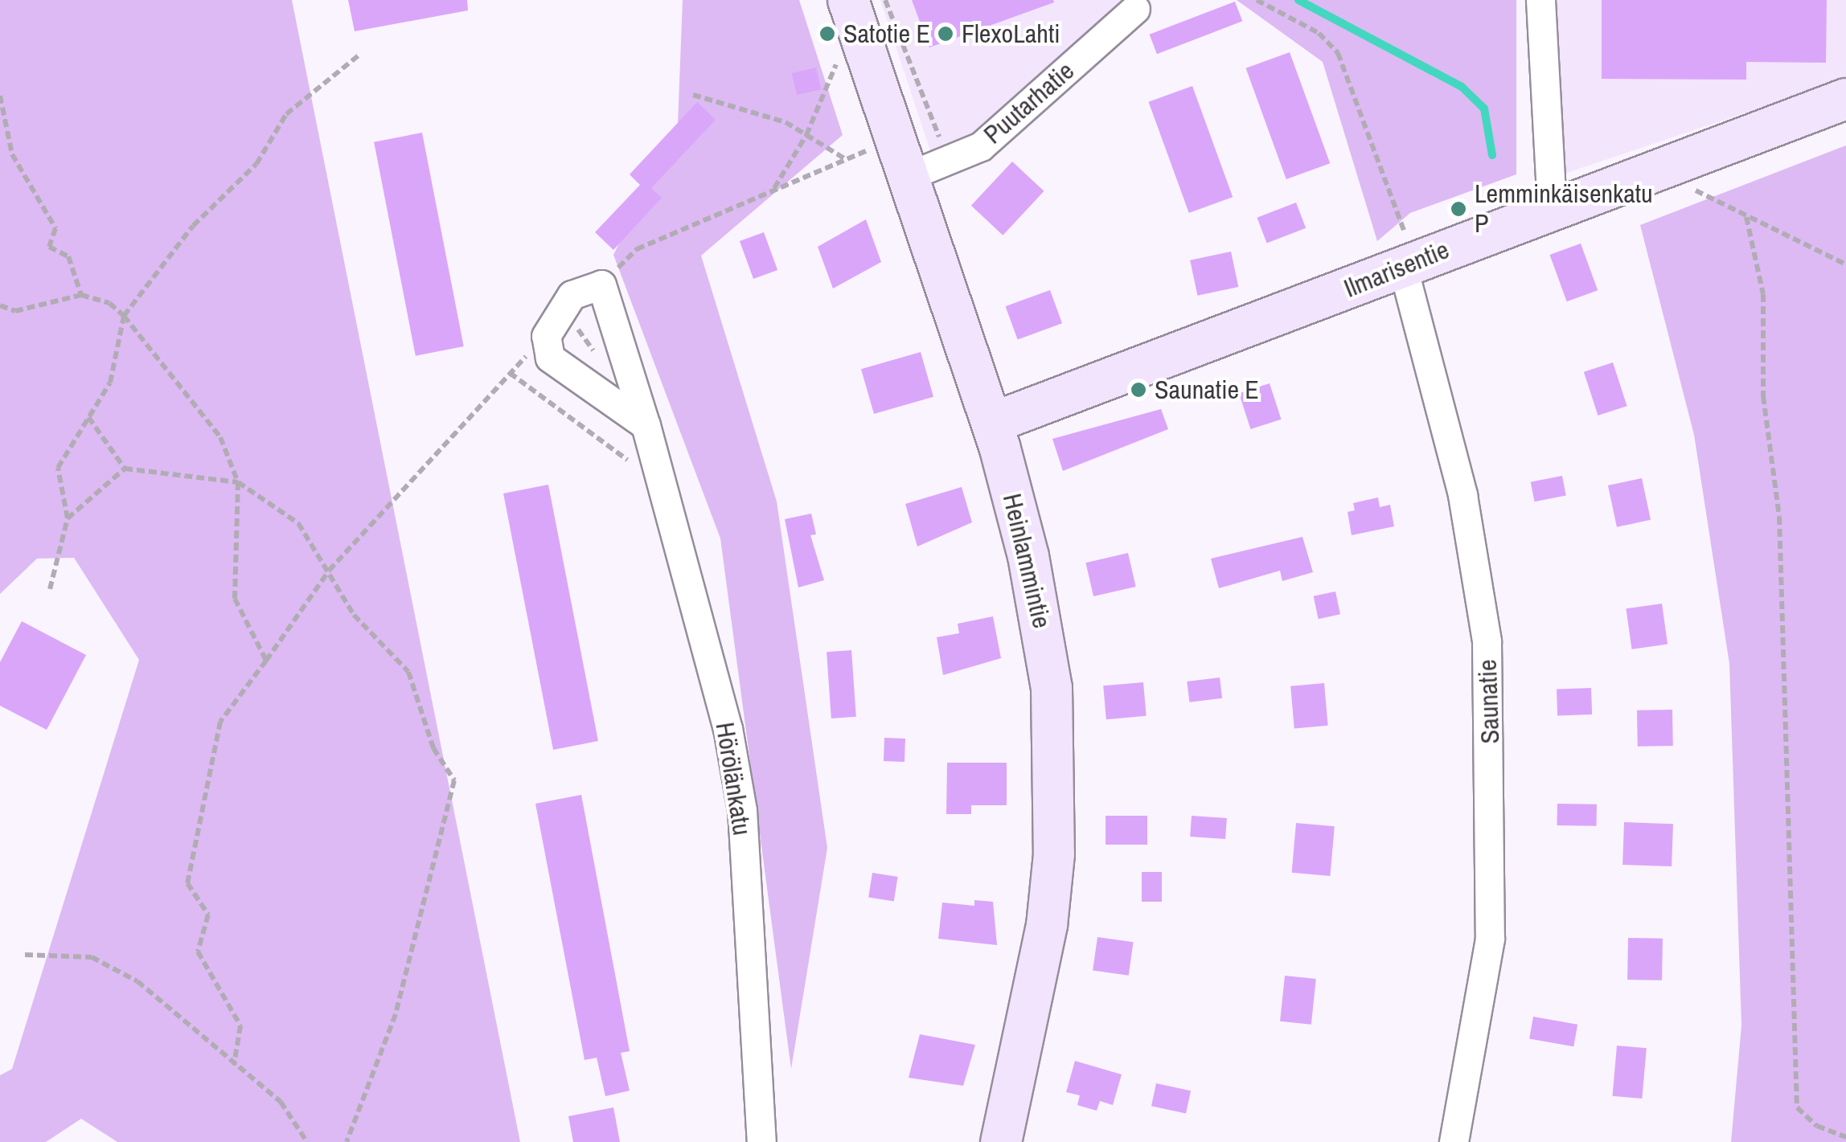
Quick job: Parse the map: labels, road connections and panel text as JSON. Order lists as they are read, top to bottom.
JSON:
{
  "streets": {
    "street": [
      "Puutarhatie",
      "Ilmarisentie",
      "Heinlammintie",
      "Saunatie",
      "Hörölänkatu"
    ]
  },
  "crossings": [
    ["Puutarhatie", "Heinlammintie"],
    ["Ilmarisentie", "Heinlammintie"],
    ["Ilmarisentie", "Saunatie"]
  ],
  "places": [
    "Satotie E",
    "FlexoLahti",
    "Lemminkäisenkatu P",
    "Saunatie E"
  ]
}
